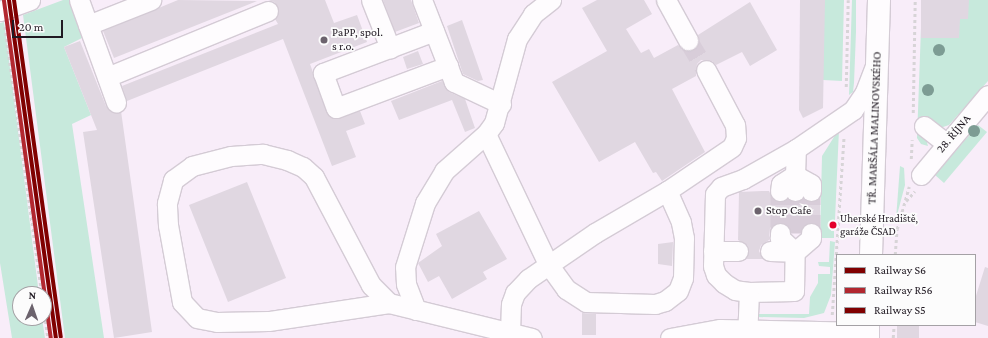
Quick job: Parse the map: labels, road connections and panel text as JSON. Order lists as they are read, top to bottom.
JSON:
{
  "streets": {
    "main road": ["TŘ. MARŠÁLA MALINOVSKÉHO"],
    "street": ["28. ŘÍJNA"]
  },
  "places": ["PaPP, spol. s r.o.", "Stop Cafe", "Uherské Hradiště, garáže ČSAD"],
  "lines": ["rail line S6", "rail line S5", "rail line R56"],
  "legend": ["Railway S6", "Railway R56", "Railway S5"],
  "scale_bar": "20 m",
  "north": "top"
}
